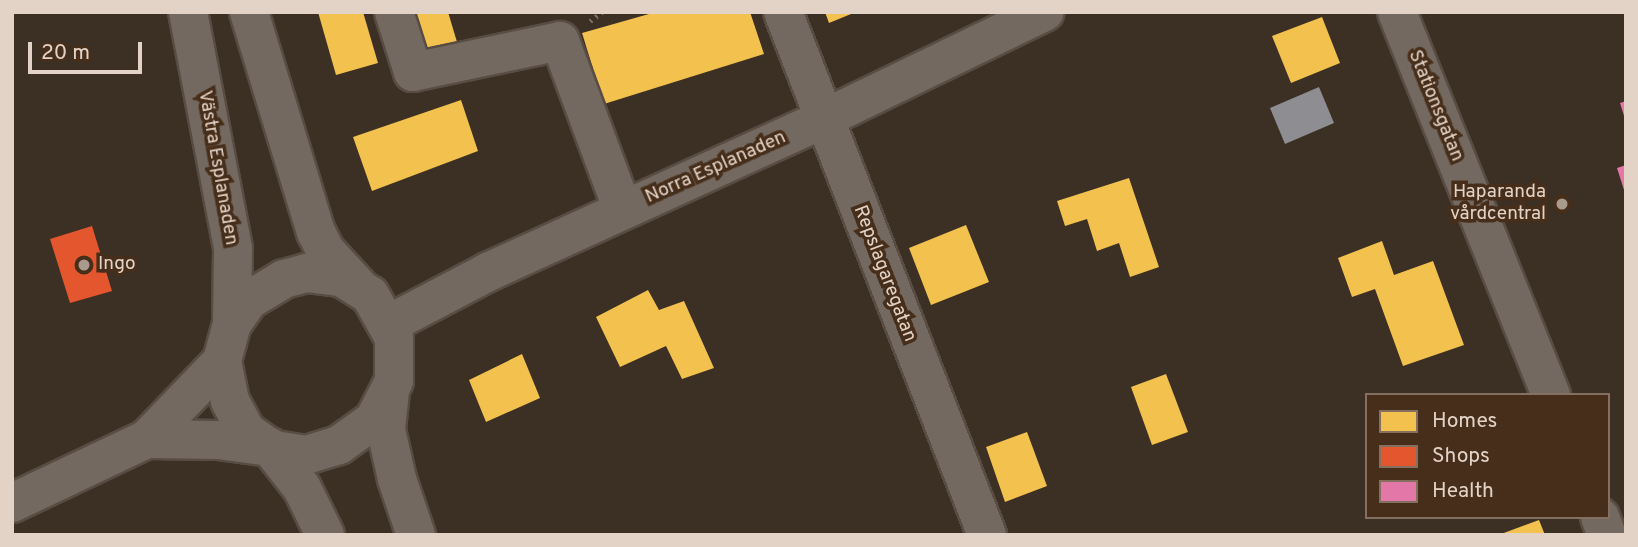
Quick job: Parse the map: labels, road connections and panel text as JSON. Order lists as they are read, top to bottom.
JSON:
{
  "streets": {
    "street": [
      "Stationsgatan",
      "Västra Esplanaden",
      "Norra Esplanaden",
      "Repslagaregatan"
    ]
  },
  "crossings": [
    ["Västra Esplanaden", "Norra Esplanaden"],
    ["Norra Esplanaden", "Repslagaregatan"]
  ],
  "places": ["Haparanda vårdcentral", "Ingo"],
  "legend": ["Homes", "Shops", "Health"],
  "scale_bar": "20 m"
}
